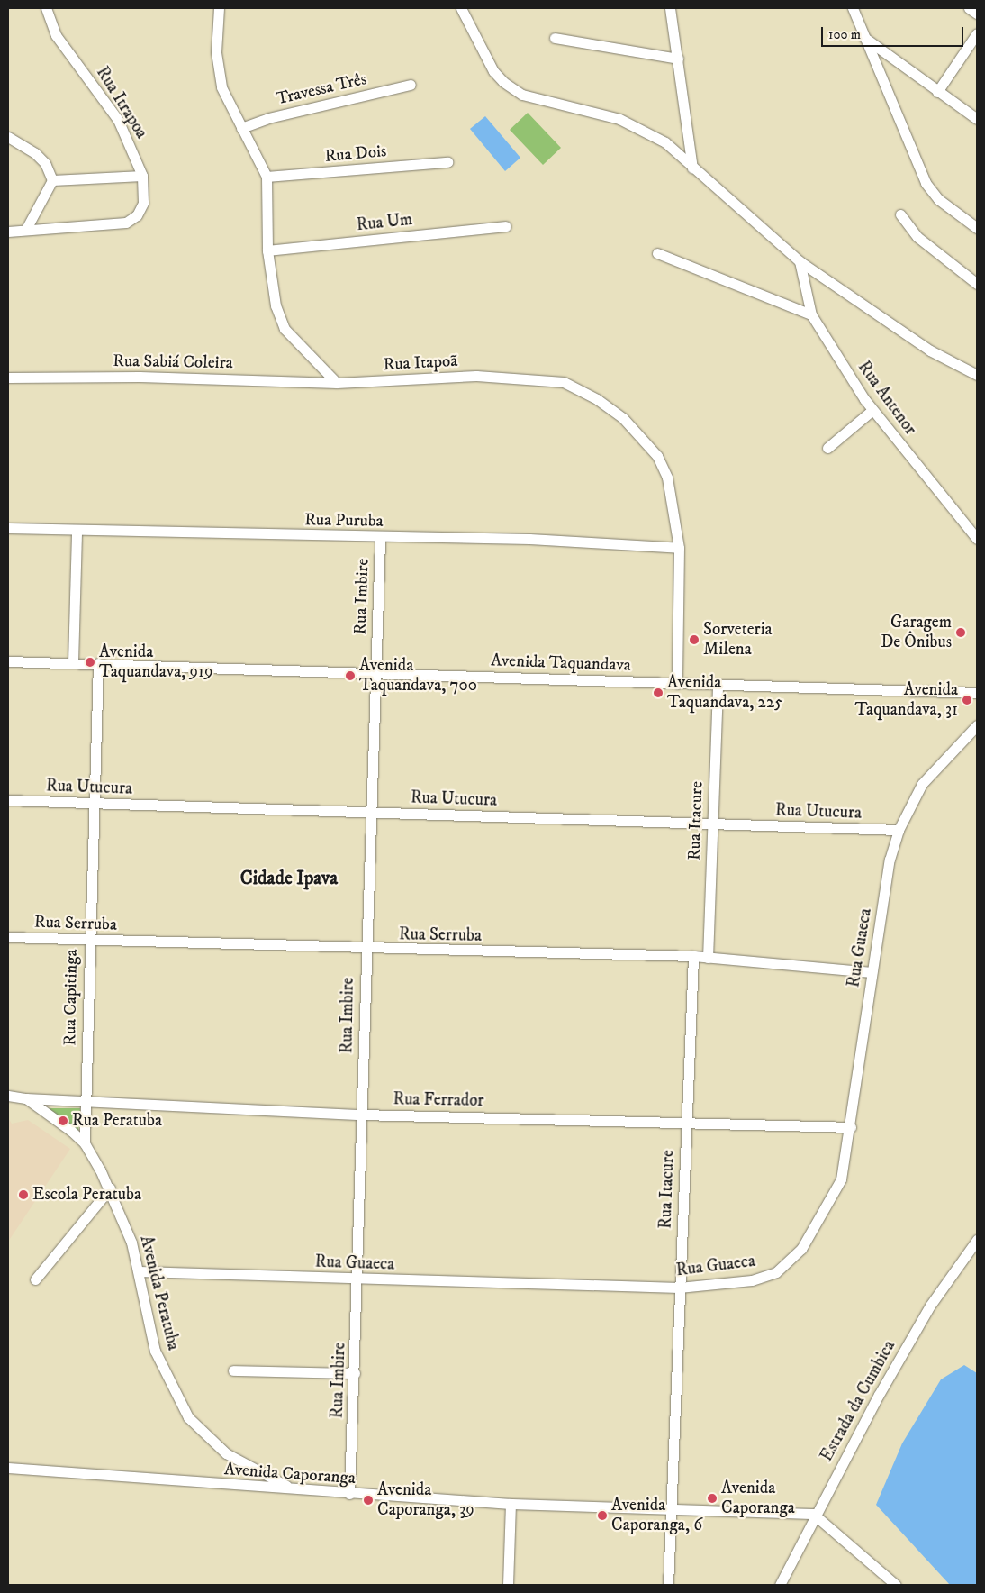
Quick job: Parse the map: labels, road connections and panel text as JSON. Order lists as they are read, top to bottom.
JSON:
{
  "streets": {
    "street": [
      "Travessa Três",
      "Rua Itrapoa",
      "Rua Dois",
      "Rua Um",
      "Rua Sabiá Coleira",
      "Rua Itapoã",
      "Rua Antenor",
      "Rua Puruba",
      "Rua Imbire",
      "Avenida Taquandava",
      "Rua Utucura",
      "Rua Itacure",
      "Rua Serruba",
      "Rua Guaeca",
      "Rua Capitinga",
      "Rua Ferrador",
      "Avenida Peratuba",
      "Estrada da Cumbica",
      "Avenida Caporanga"
    ]
  },
  "crossings": [
    ["Rua Sabiá Coleira", "Rua Itapoã"],
    ["Rua Itapoã", "Rua Puruba"],
    ["Rua Itapoã", "Avenida Taquandava"],
    ["Rua Puruba", "Rua Imbire"],
    ["Rua Imbire", "Avenida Taquandava"],
    ["Rua Imbire", "Rua Utucura"],
    ["Rua Imbire", "Rua Serruba"],
    ["Rua Imbire", "Rua Guaeca"],
    ["Rua Imbire", "Rua Ferrador"],
    ["Rua Imbire", "Avenida Caporanga"],
    ["Avenida Taquandava", "Rua Itacure"],
    ["Avenida Taquandava", "Rua Capitinga"],
    ["Rua Utucura", "Rua Itacure"],
    ["Rua Utucura", "Rua Guaeca"],
    ["Rua Utucura", "Rua Capitinga"],
    ["Rua Itacure", "Rua Serruba"],
    ["Rua Itacure", "Rua Guaeca"],
    ["Rua Itacure", "Rua Ferrador"],
    ["Rua Itacure", "Avenida Caporanga"],
    ["Rua Serruba", "Rua Guaeca"],
    ["Rua Serruba", "Rua Capitinga"],
    ["Rua Guaeca", "Rua Ferrador"],
    ["Rua Guaeca", "Avenida Peratuba"],
    ["Rua Capitinga", "Rua Ferrador"],
    ["Rua Capitinga", "Avenida Peratuba"],
    ["Rua Ferrador", "Avenida Peratuba"],
    ["Avenida Peratuba", "Avenida Caporanga"],
    ["Estrada da Cumbica", "Avenida Caporanga"]
  ],
  "districts": ["Cidade Ipava"],
  "places": [
    "Garagem De Ônibus",
    "Sorveteria Milena",
    "Avenida Taquandava, 919",
    "Avenida Taquandava, 700",
    "Avenida Taquandava, 225",
    "Avenida Taquandava, 31",
    "Rua Peratuba",
    "Escola Peratuba",
    "Avenida Caporanga",
    "Avenida Caporanga, 39",
    "Avenida Caporanga, 6"
  ],
  "scale_bar": "100 m"
}
